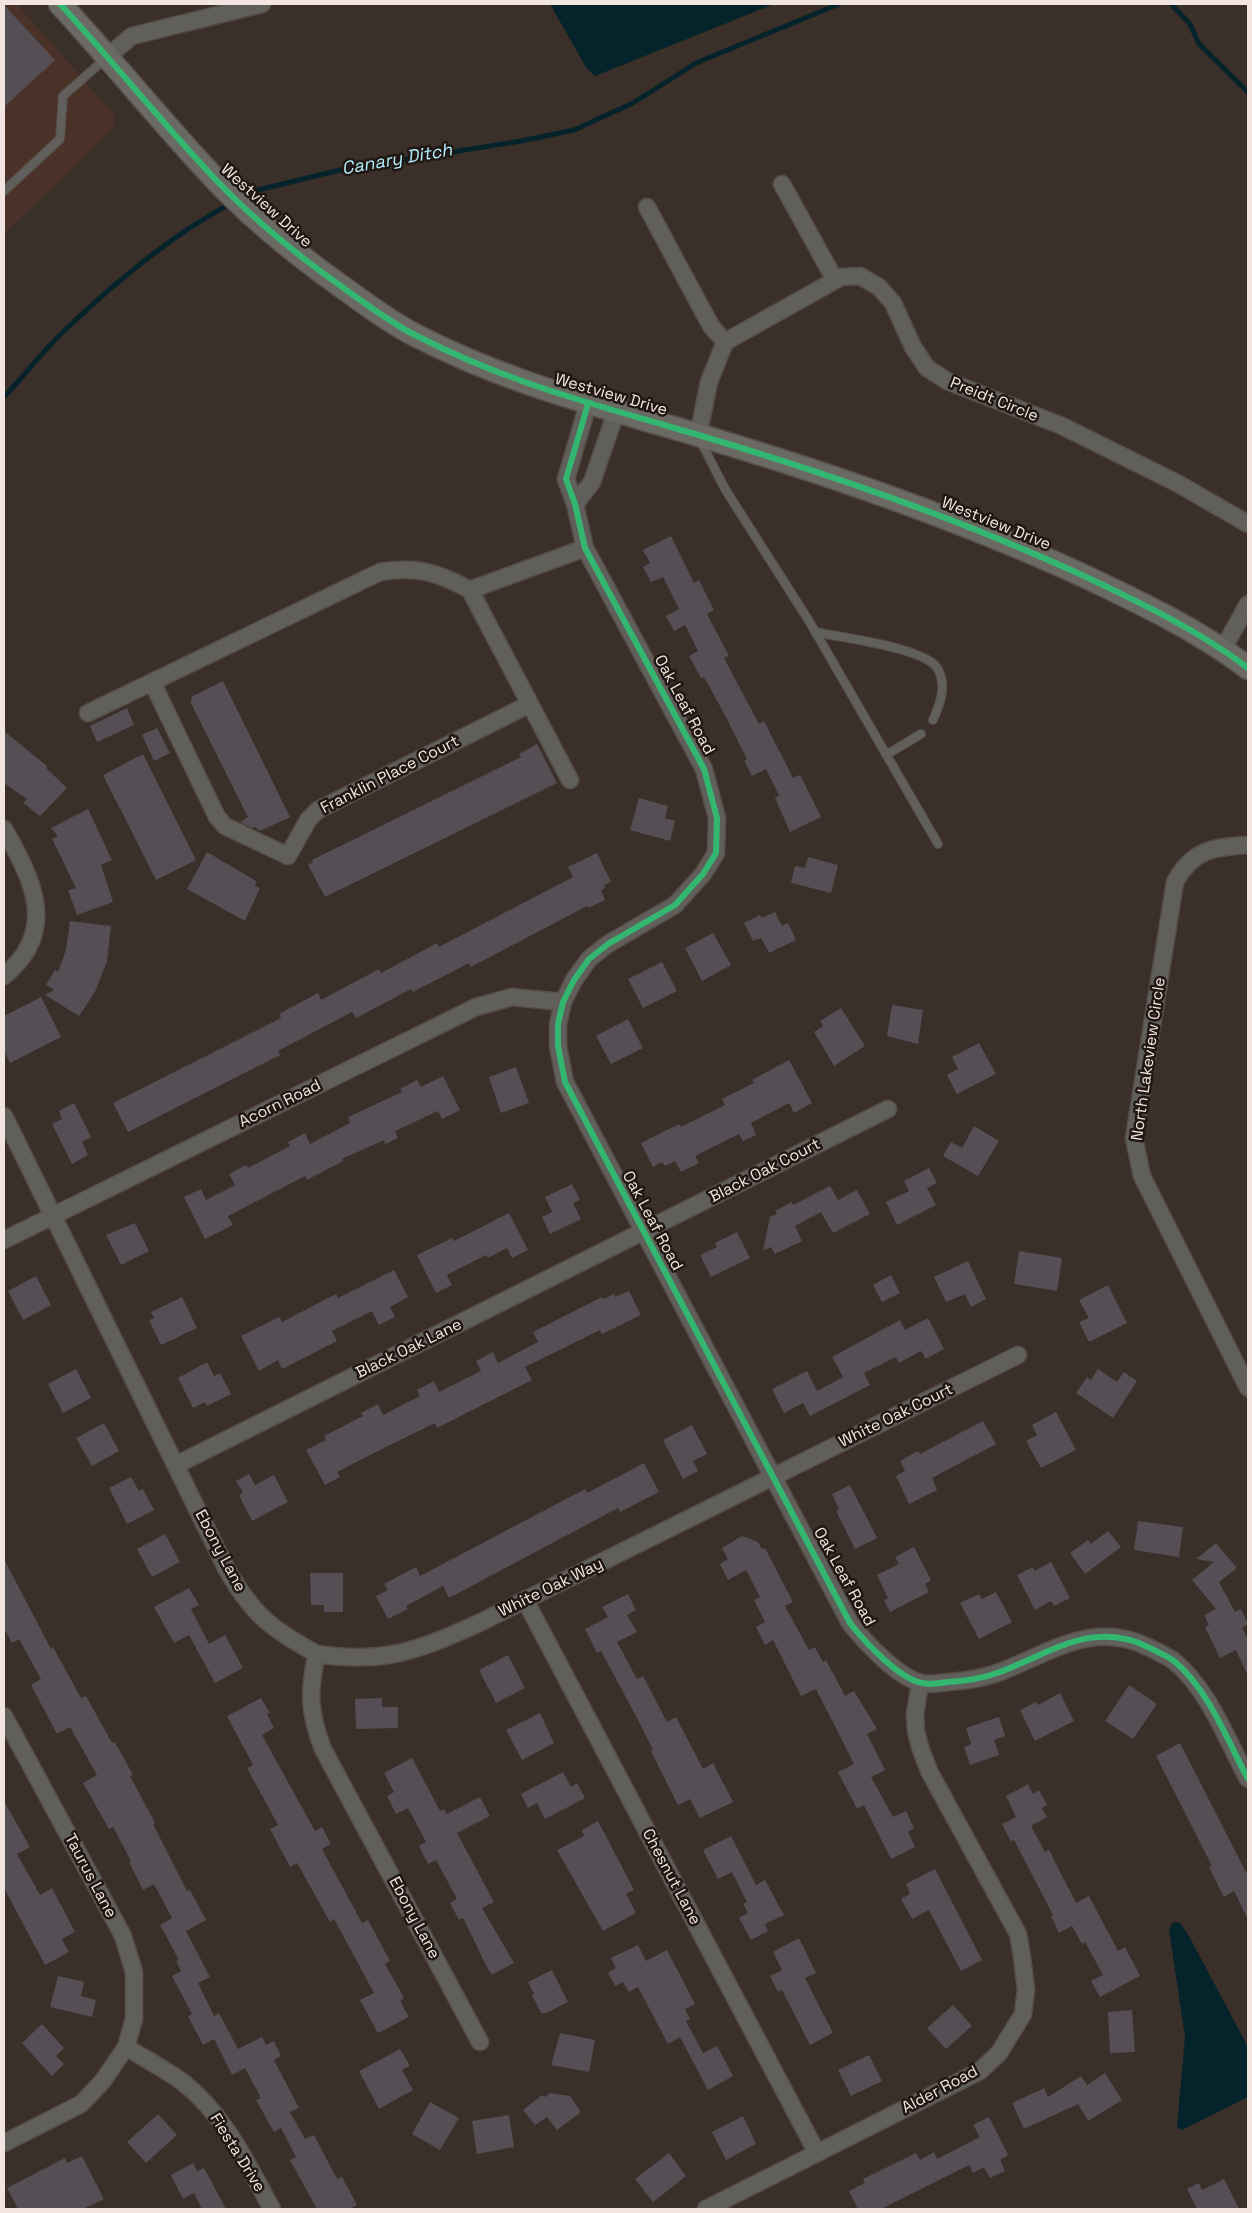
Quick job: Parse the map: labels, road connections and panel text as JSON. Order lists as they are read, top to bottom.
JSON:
{
  "streets": {
    "street": [
      "Westview Drive",
      "Preidt Circle",
      "Oak Leaf Road",
      "Franklin Place Court",
      "North Lakeview Circle",
      "Acorn Road",
      "Black Oak Court",
      "Black Oak Lane",
      "White Oak Court",
      "Ebony Lane",
      "White Oak Way",
      "Taurus Lane",
      "Chesnut Lane",
      "Alder Road",
      "Fiesta Drive"
    ]
  },
  "crossings": [
    ["Westview Drive", "Oak Leaf Road"],
    ["Oak Leaf Road", "Acorn Road"],
    ["Oak Leaf Road", "Black Oak Court"],
    ["Oak Leaf Road", "Black Oak Lane"],
    ["Oak Leaf Road", "White Oak Court"],
    ["Oak Leaf Road", "White Oak Way"],
    ["Oak Leaf Road", "Alder Road"],
    ["Acorn Road", "Ebony Lane"],
    ["Black Oak Court", "Black Oak Lane"],
    ["Black Oak Lane", "Ebony Lane"],
    ["White Oak Court", "White Oak Way"],
    ["Ebony Lane", "White Oak Way"],
    ["White Oak Way", "Chesnut Lane"],
    ["Taurus Lane", "Fiesta Drive"],
    ["Chesnut Lane", "Alder Road"]
  ],
  "water": ["Canary Ditch"]
}
